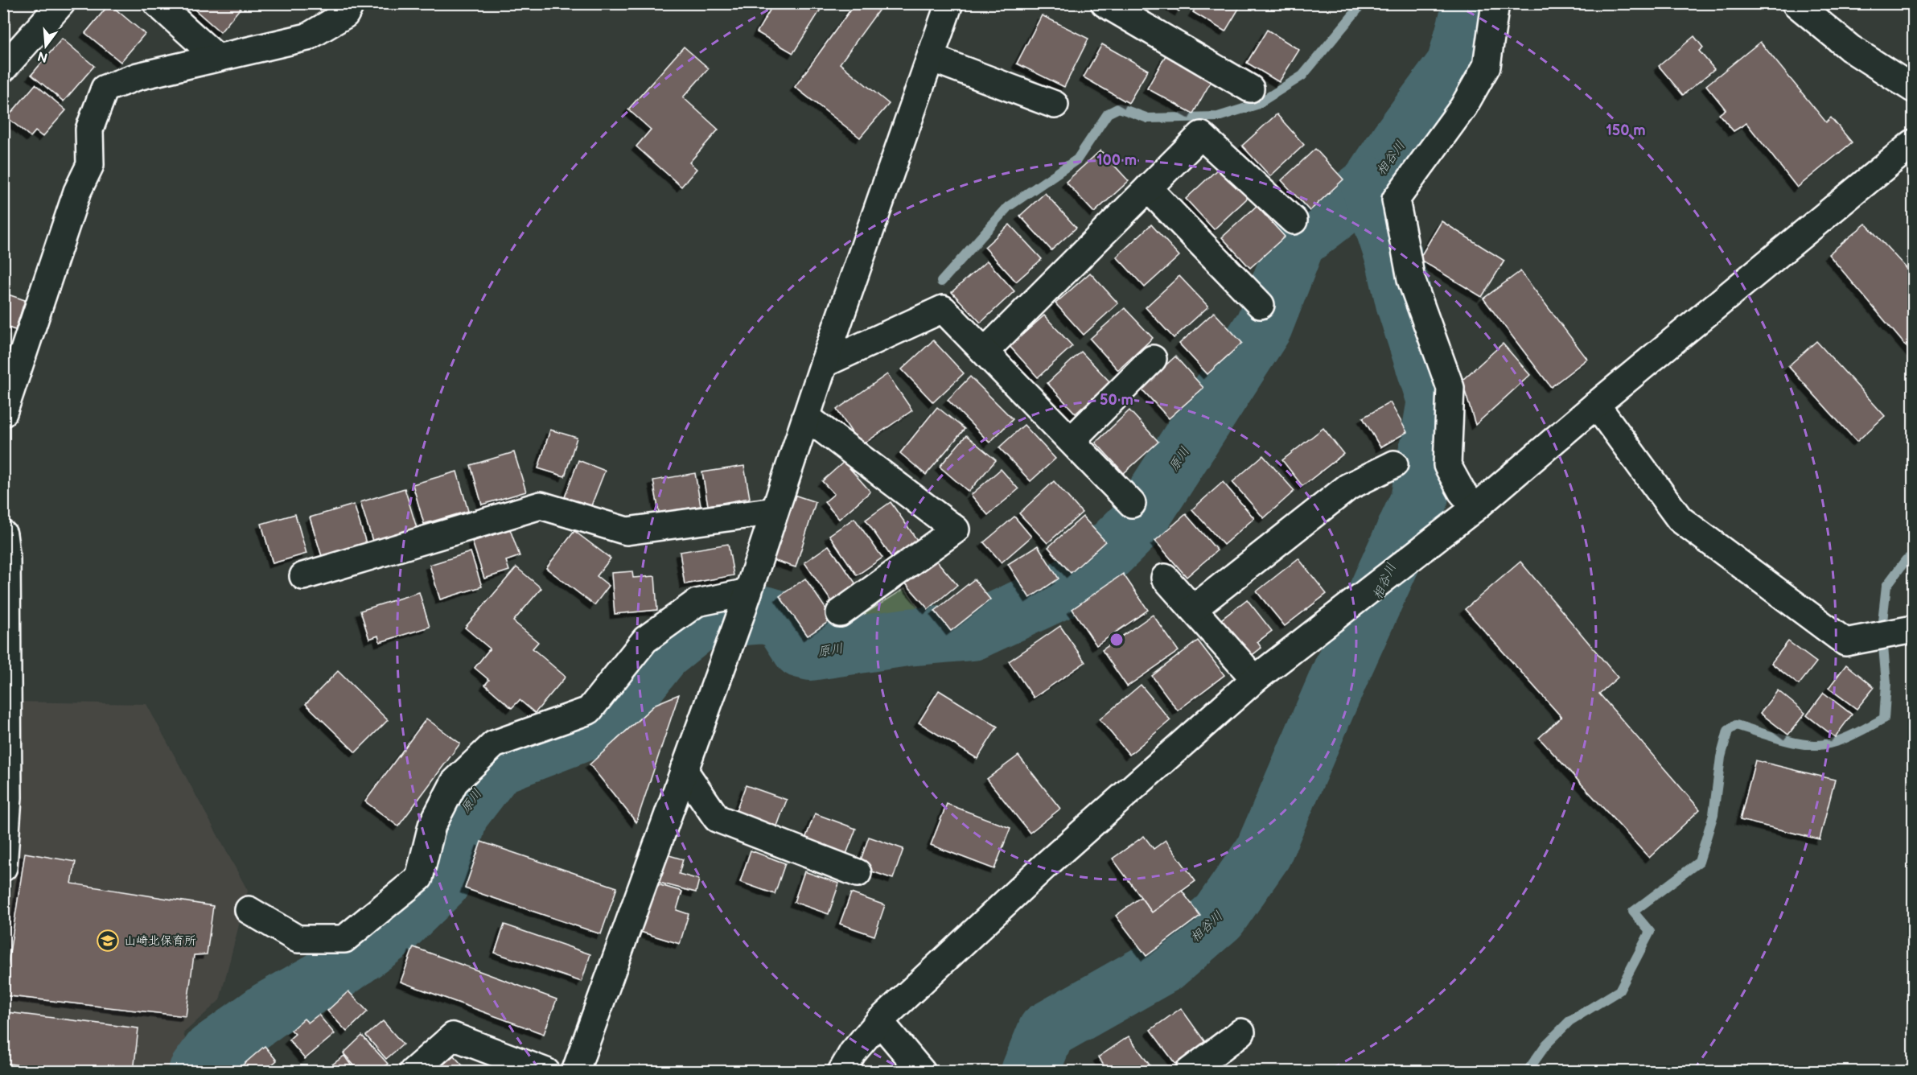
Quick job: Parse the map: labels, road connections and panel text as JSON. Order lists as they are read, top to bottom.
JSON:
{
  "water": ["相谷川", "原川"],
  "places": {
    "school or university": ["山崎北保育所"]
  },
  "north": "bottom",
  "rings": ["150 m", "100 m", "50 m"]
}
